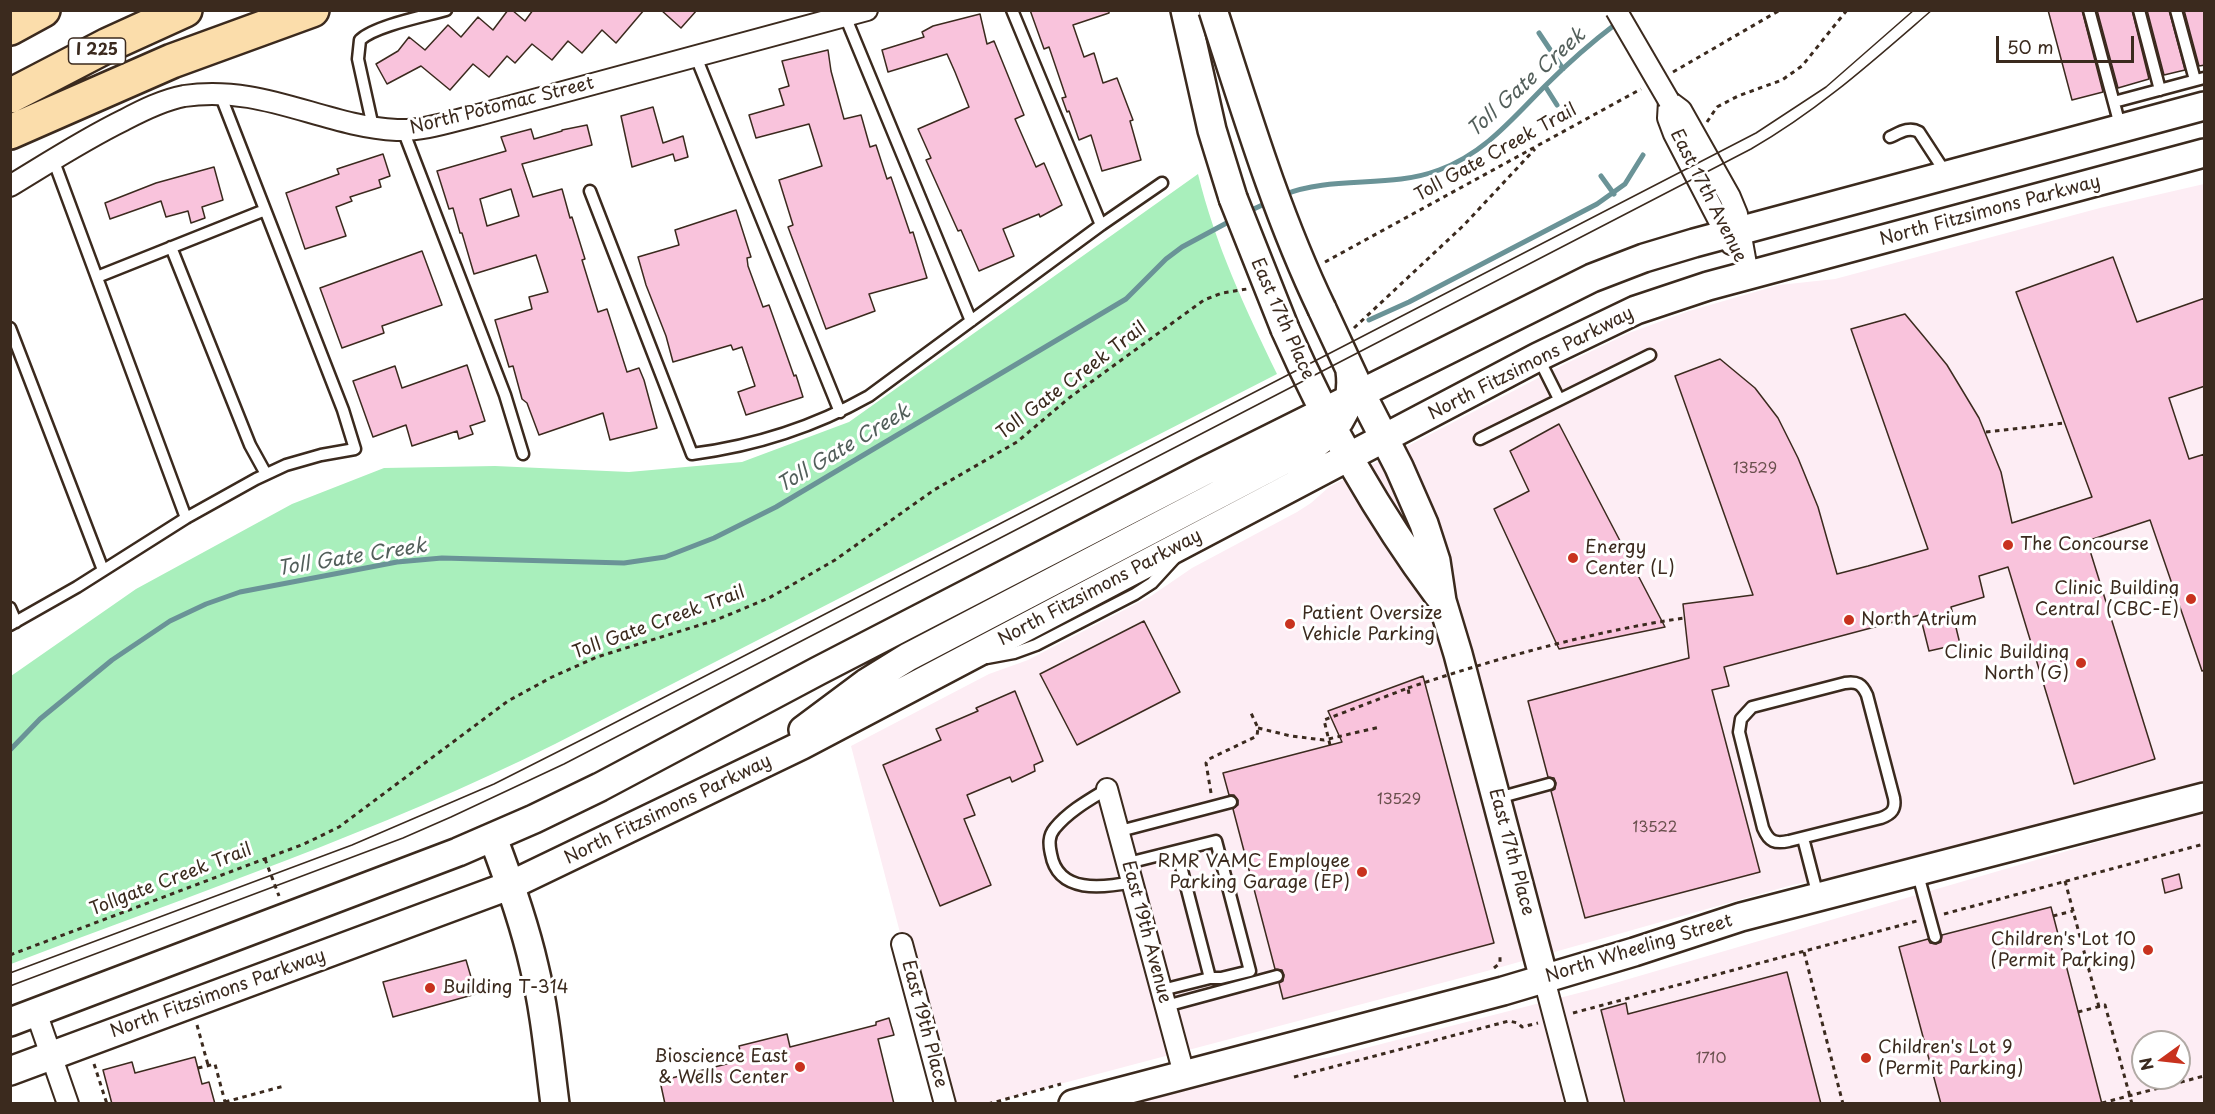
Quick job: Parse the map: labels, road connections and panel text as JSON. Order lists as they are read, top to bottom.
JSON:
{
  "streets": {
    "highway": ["I 225"],
    "main road": ["North Fitzsimons Parkway", "East 17th Place", "North Wheeling Street"],
    "street": [
      "North Potomac Street",
      "East 17th Avenue",
      "East 19th Avenue",
      "East 19th Place"
    ],
    "path": ["Toll Gate Creek Trail", "Tollgate Creek Trail"]
  },
  "crossings": [
    ["Toll Gate Creek Trail", "Tollgate Creek Trail"],
    ["East 17th Avenue", "North Fitzsimons Parkway"],
    ["North Fitzsimons Parkway", "East 17th Place"],
    ["East 17th Place", "North Wheeling Street"],
    ["East 19th Avenue", "North Wheeling Street"]
  ],
  "water": ["Toll Gate Creek"],
  "places": [
    "The Concourse",
    "Energy Center (L)",
    "Clinic Building Central (CBC-E)",
    "North Atrium",
    "Patient Oversize Vehicle Parking",
    "Clinic Building North (G)",
    "RMR VAMC Employee Parking Garage (EP)",
    "Children's Lot 10 (Permit Parking)",
    "Building T-314",
    "Children's Lot 9 (Permit Parking)",
    "Bioscience East & Wells Center"
  ],
  "house_numbers": [
    "13529",
    "13529",
    "13522",
    "1710"
  ],
  "scale_bar": "50 m",
  "north": "left"
}
